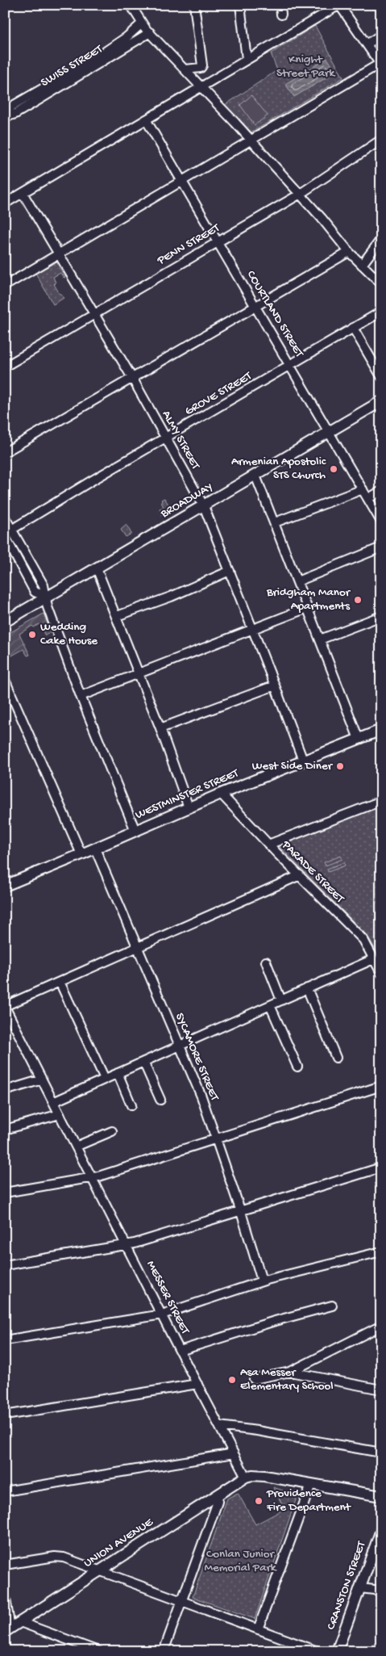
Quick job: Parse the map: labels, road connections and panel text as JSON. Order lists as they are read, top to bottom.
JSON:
{
  "streets": {
    "main road": [
      "BROADWAY",
      "WESTMINSTER STREET",
      "UNION AVENUE",
      "CRANSTON STREET"
    ],
    "street": [
      "SWISS STREET",
      "PENN STREET",
      "COURTLAND STREET",
      "GROVE STREET",
      "ALMY STREET",
      "PARADE STREET",
      "SYCAMORE STREET",
      "MESSER STREET"
    ]
  },
  "crossings": [
    ["PENN STREET", "COURTLAND STREET"],
    ["PENN STREET", "ALMY STREET"],
    ["COURTLAND STREET", "GROVE STREET"],
    ["COURTLAND STREET", "BROADWAY"],
    ["GROVE STREET", "ALMY STREET"],
    ["ALMY STREET", "BROADWAY"],
    ["ALMY STREET", "WESTMINSTER STREET"],
    ["WESTMINSTER STREET", "PARADE STREET"],
    ["WESTMINSTER STREET", "SYCAMORE STREET"],
    ["MESSER STREET", "UNION AVENUE"]
  ],
  "parks": ["Knight Street Park", "Conlan Junior Memorial Park"],
  "places": [
    "Armenian Apostolic STS Church",
    "Bridgham Manor Apartments",
    "Wedding Cake House",
    "West Side Diner",
    "Asa Messer Elementary School",
    "Providence Fire Department"
  ]
}
